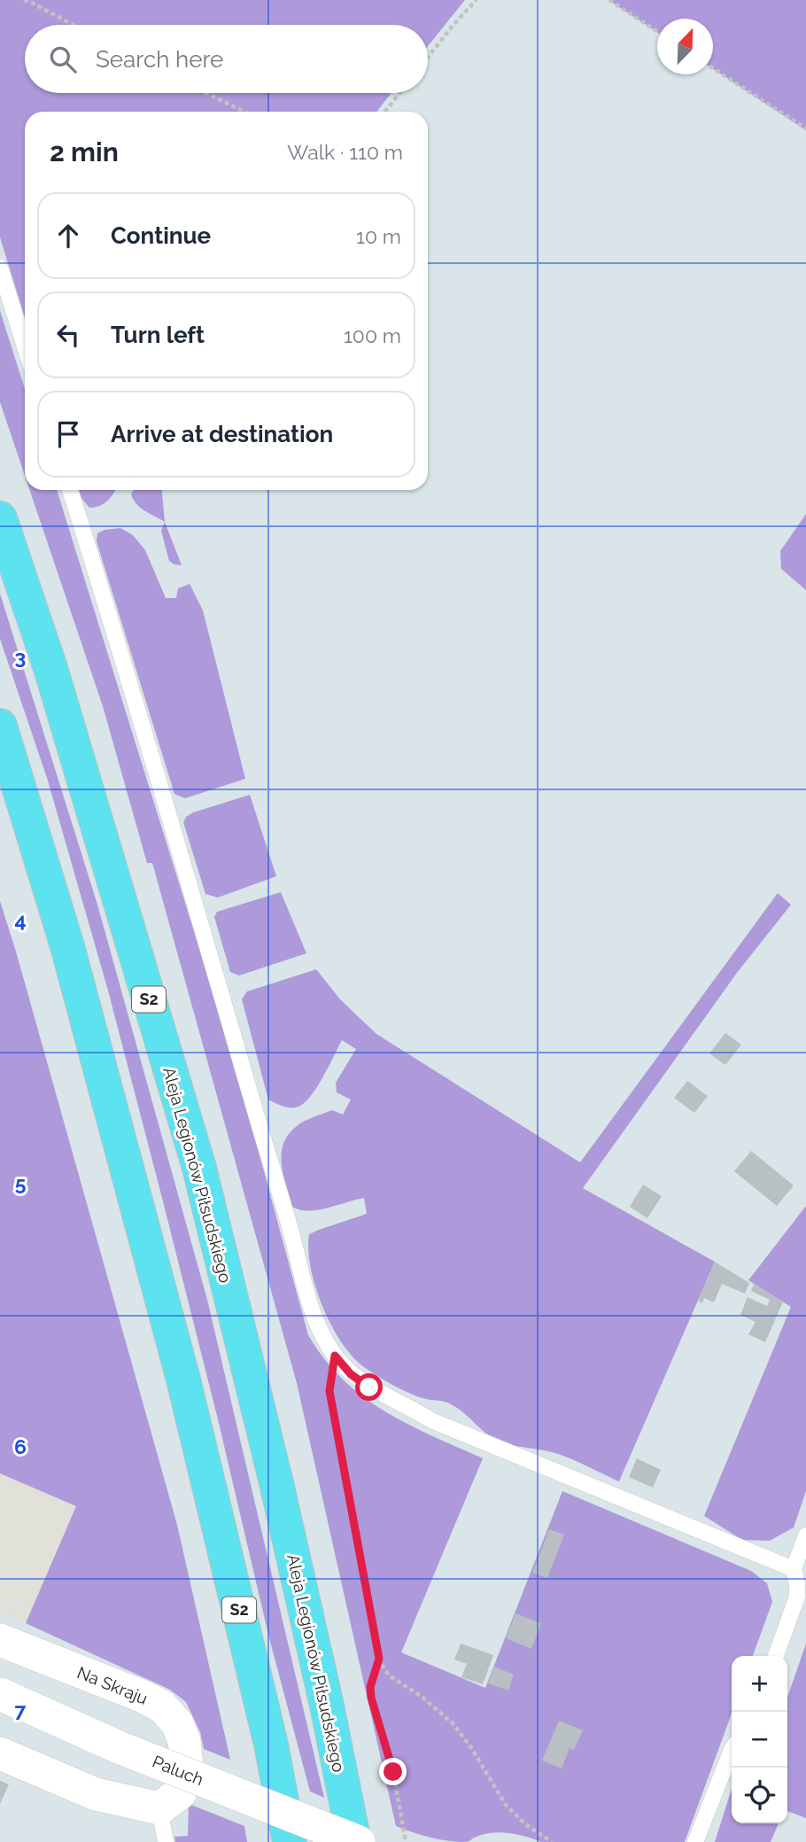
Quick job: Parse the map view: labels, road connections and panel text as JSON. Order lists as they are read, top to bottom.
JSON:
{
  "streets": {
    "highway": ["S2", "Aleja Legionów Piłsudskiego"],
    "street": ["Na Skraju", "Paluch"]
  },
  "north": "top right",
  "page": {
    "search": "Search here",
    "heading": ["2 min", "Walk · 110 m"],
    "list": [
      ["Continue", "10 m"],
      ["Turn left", "100 m"],
      "Arrive at destination"
    ],
    "map_buttons": ["+", "−"]
  },
  "grid": {
    "rows": [
      "3",
      "4",
      "5",
      "6",
      "7"
    ]
  }
}
